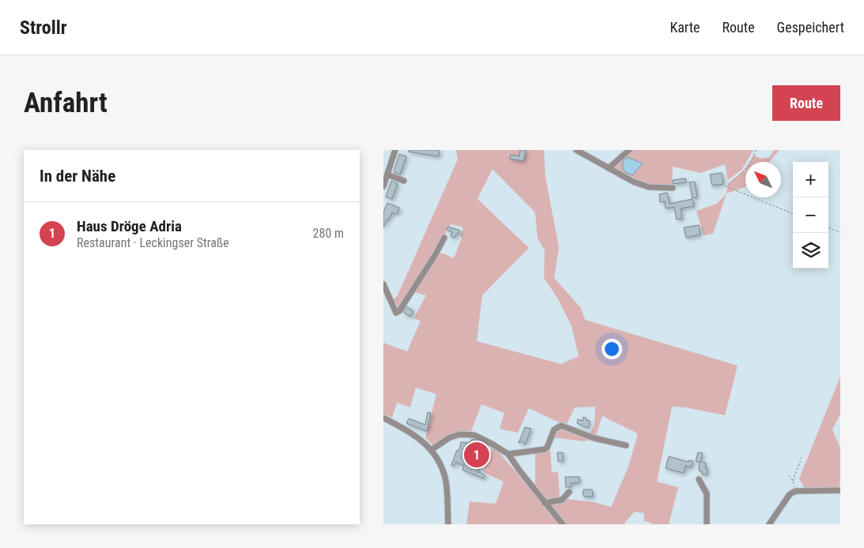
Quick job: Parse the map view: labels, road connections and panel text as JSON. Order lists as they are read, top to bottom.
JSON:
{
  "north": "top left",
  "page": {
    "header": "Strollr",
    "nav": ["Karte", "Route", "Gespeichert"],
    "buttons": "Route",
    "title": "Anfahrt",
    "heading": "In der Nähe",
    "map_buttons": ["+", "−"],
    "list": [
      {
        "mark": "1",
        "name": "Haus Dröge Adria",
        "note": "Restaurant · Leckingser Straße",
        "value": "280 m"
      }
    ],
    "pins": "1"
  }
}
